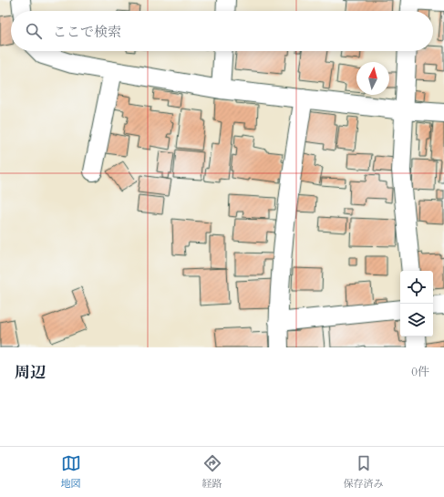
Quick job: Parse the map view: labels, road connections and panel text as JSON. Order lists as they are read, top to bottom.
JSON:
{
  "north": "top",
  "page": {
    "search": "ここで検索",
    "heading": ["周辺", "0件"],
    "nav": ["地図", "経路", "保存済み"]
  }
}
